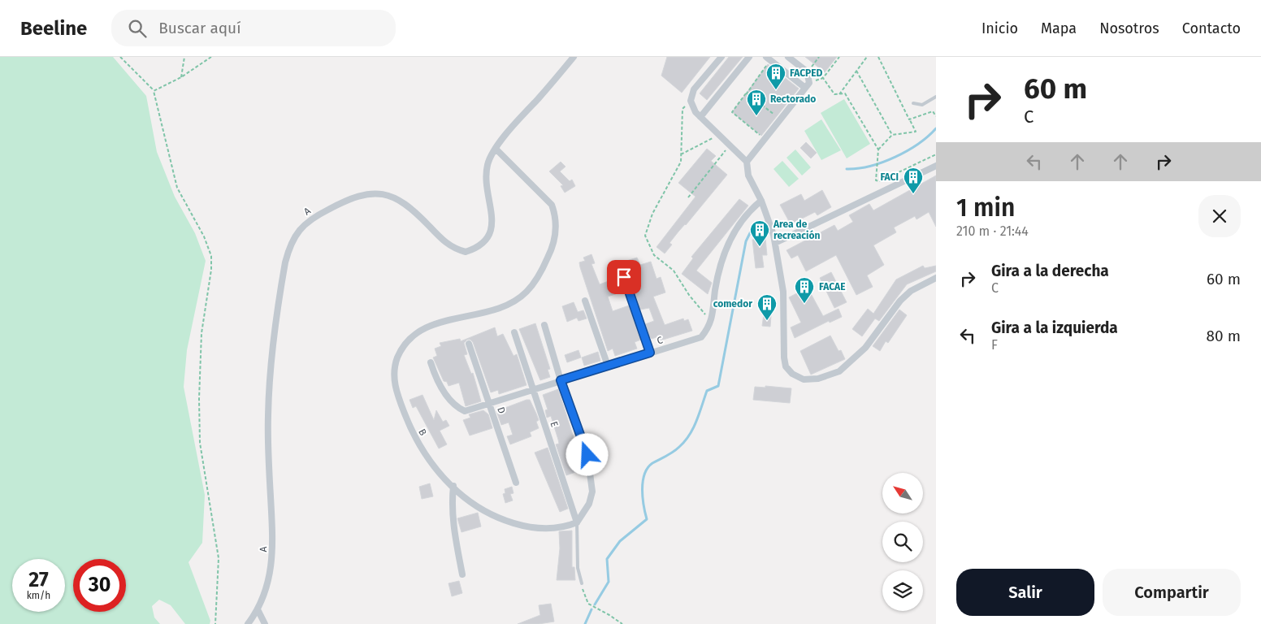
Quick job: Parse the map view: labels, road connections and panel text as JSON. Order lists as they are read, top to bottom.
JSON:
{
  "streets": {
    "street": [
      "A",
      "C",
      "D",
      "E",
      "B"
    ]
  },
  "crossings": [
    ["A", "B"],
    ["C", "D"],
    ["C", "E"],
    ["E", "B"]
  ],
  "places": {
    "building": [
      "FACPED",
      "Rectorado",
      "FACI",
      "Area de recreación",
      "FACAE",
      "comedor"
    ]
  },
  "north": "top left",
  "page": {
    "header": "Beeline",
    "search": "Buscar aquí",
    "nav": [
      "Inicio",
      "Mapa",
      "Nosotros",
      "Contacto"
    ],
    "turn": ["60 m", "C"],
    "heading": ["1 min", "210 m · 21:44"],
    "list": [
      {
        "name": "Gira a la derecha",
        "note": "C",
        "value": "60 m"
      },
      {
        "name": "Gira a la izquierda",
        "note": "F",
        "value": "80 m"
      }
    ],
    "speed": "27 km/h",
    "limit": "30",
    "buttons": ["Salir", "Compartir"]
  }
}
